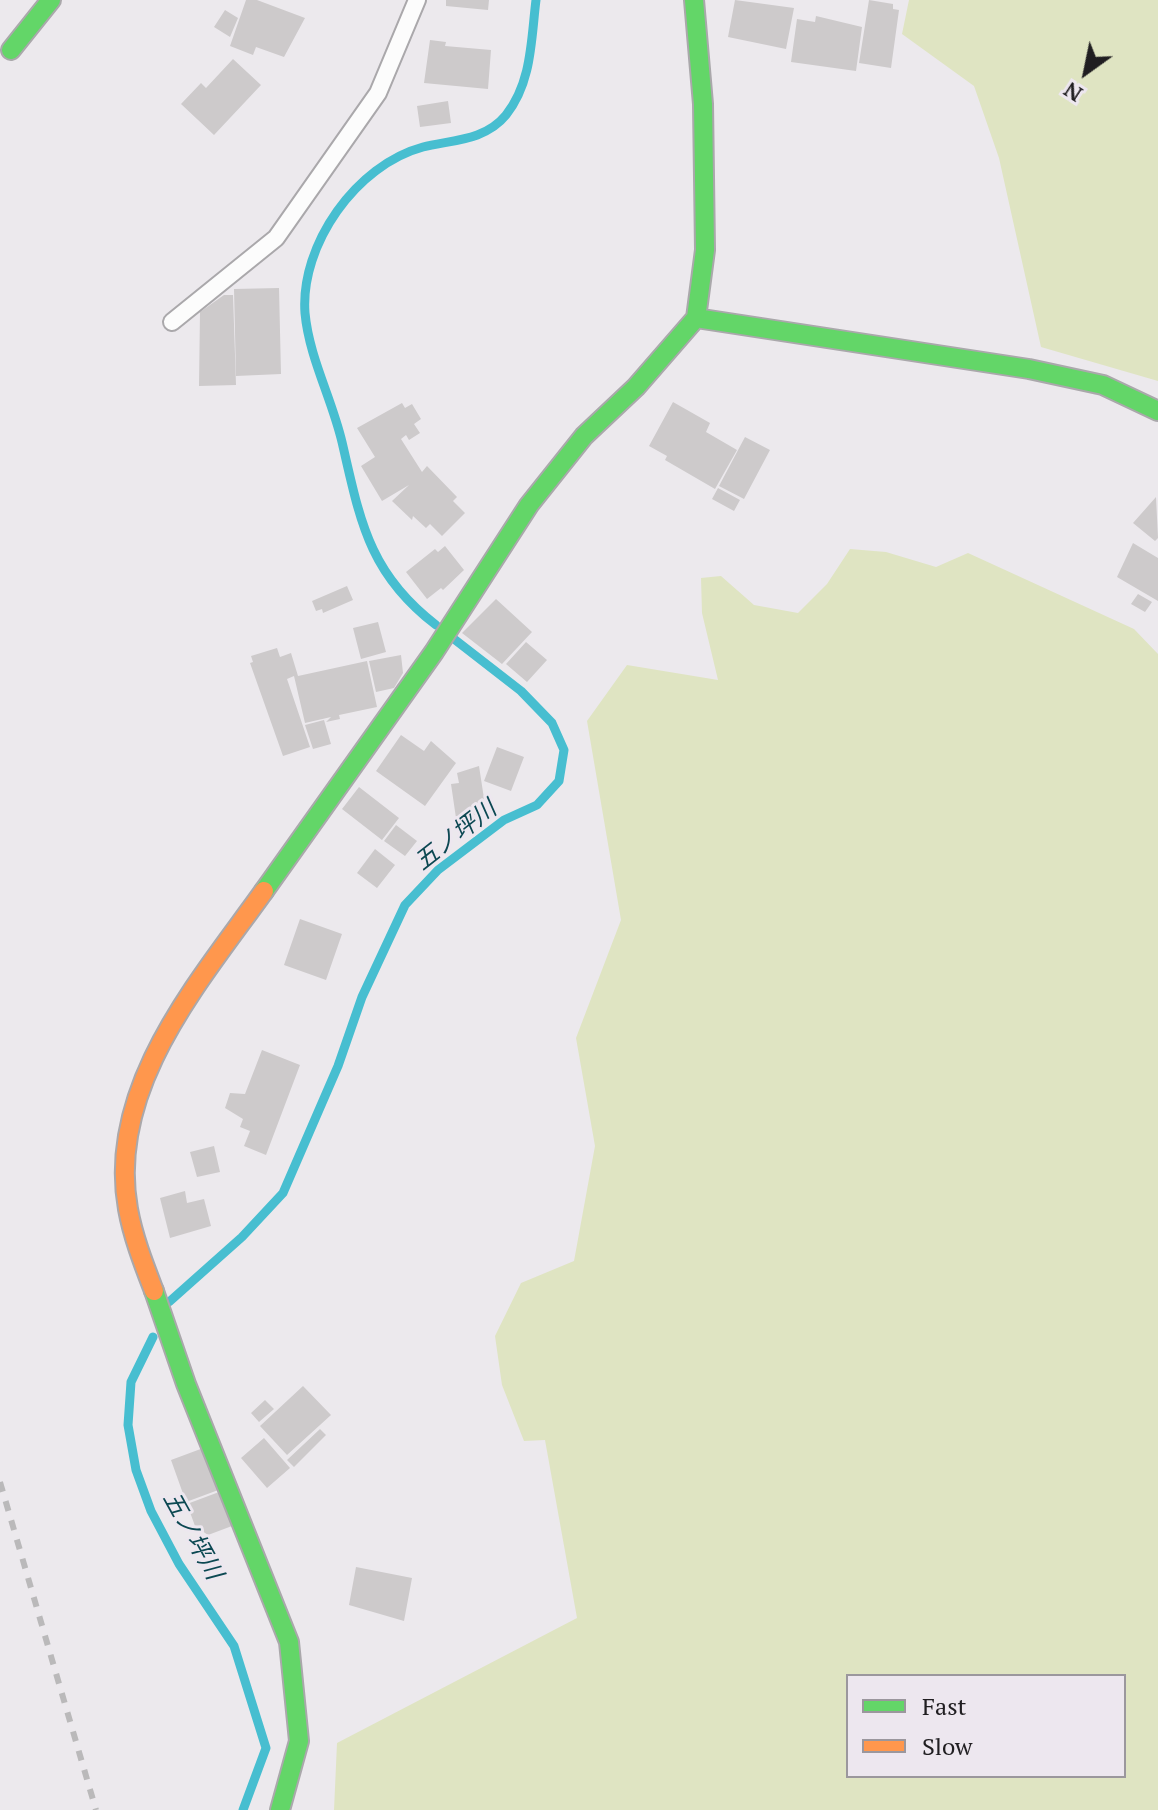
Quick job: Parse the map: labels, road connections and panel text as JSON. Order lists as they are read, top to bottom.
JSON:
{
  "water": ["五ノ坪川"],
  "legend": ["Fast", "Slow"],
  "north": "bottom left"
}
